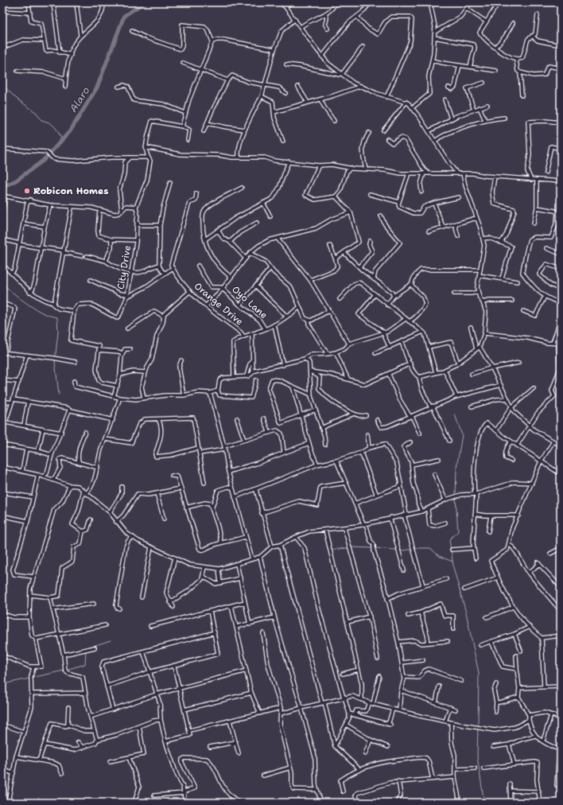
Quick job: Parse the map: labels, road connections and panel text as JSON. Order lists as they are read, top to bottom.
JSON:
{
  "streets": {
    "street": ["City Drive", "Oyo Lane", "Orange Drive"]
  },
  "water": ["Alaro"],
  "places": ["Robicon Homes"]
}
